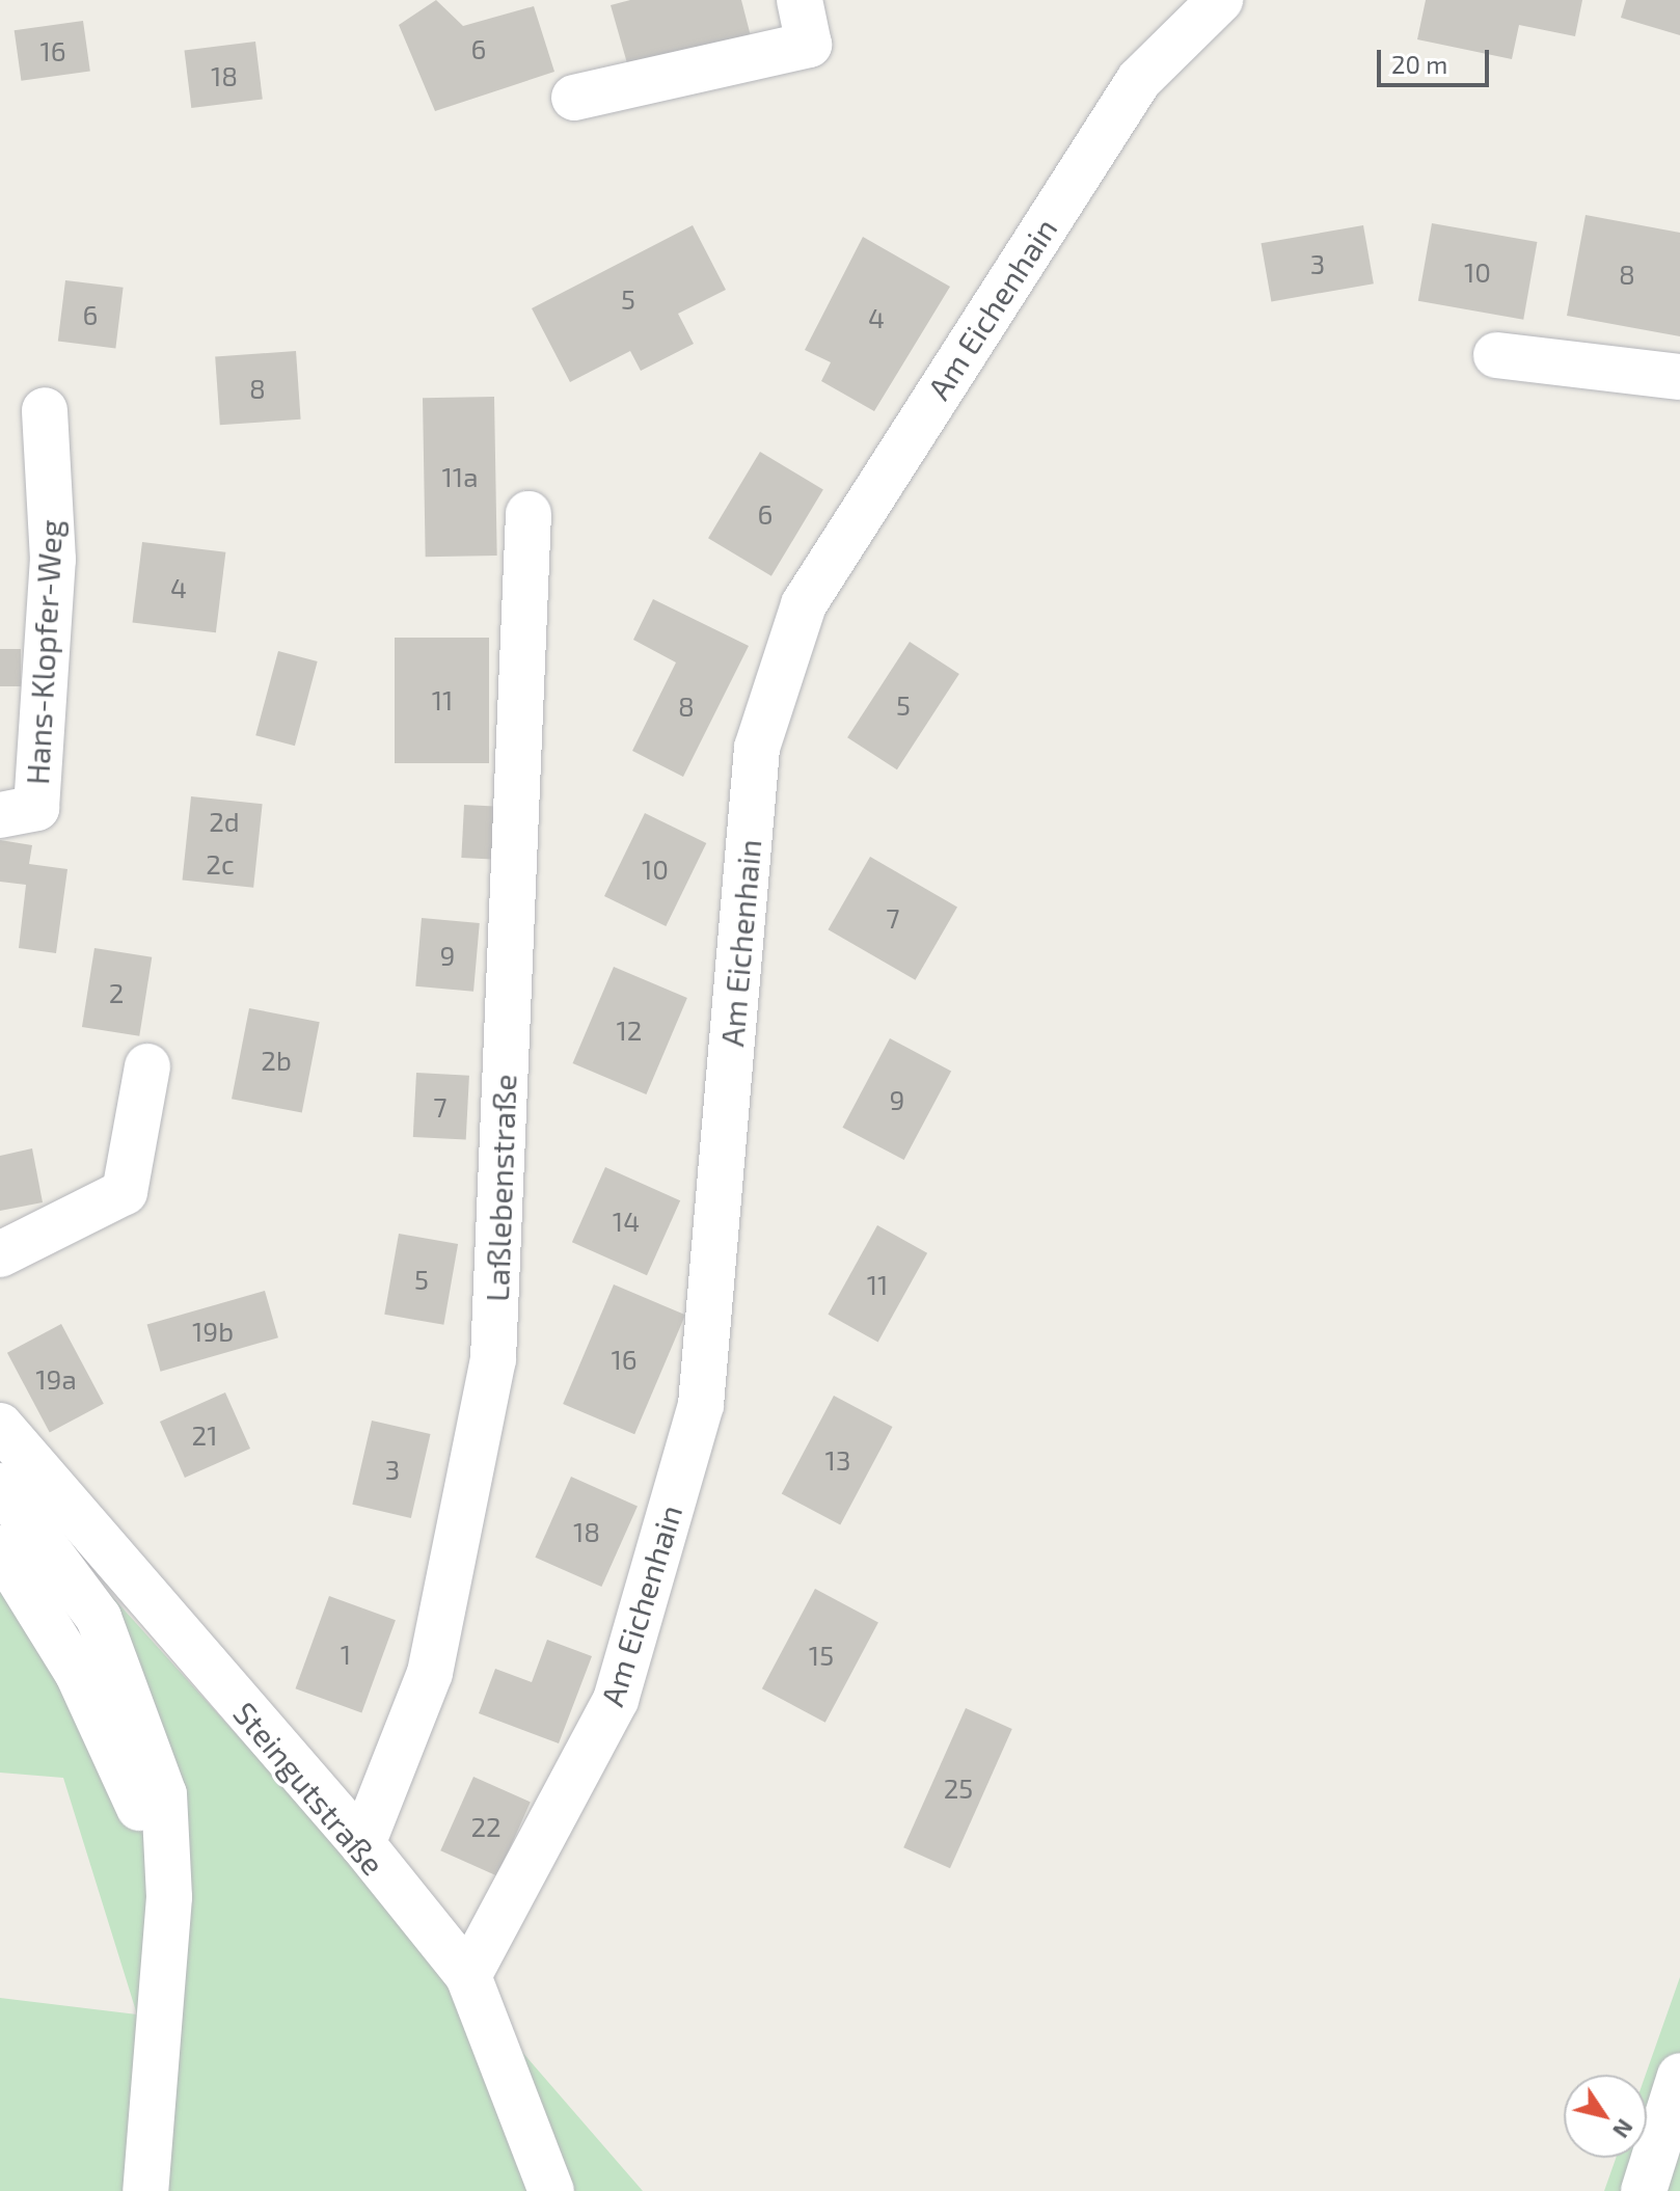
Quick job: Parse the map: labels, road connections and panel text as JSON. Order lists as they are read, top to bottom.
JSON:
{
  "streets": {
    "street": [
      "Am Eichenhain",
      "Hans-Klopfer-Weg",
      "Laßlebenstraße",
      "Steingutstraße"
    ]
  },
  "crossings": [
    ["Am Eichenhain", "Steingutstraße"],
    ["Laßlebenstraße", "Steingutstraße"]
  ],
  "house_numbers": [
    "6",
    "16",
    "18",
    "3",
    "10",
    "8",
    "5",
    "6",
    "4",
    "8",
    "11a",
    "6",
    "4",
    "11",
    "5",
    "8",
    "2d",
    "2c",
    "10",
    "7",
    "9",
    "2",
    "12",
    "2b",
    "9",
    "7",
    "14",
    "5",
    "11",
    "19b",
    "16",
    "19a",
    "21",
    "13",
    "3",
    "18",
    "1",
    "15",
    "25",
    "22"
  ],
  "scale_bar": "20 m",
  "north": "bottom right"
}
